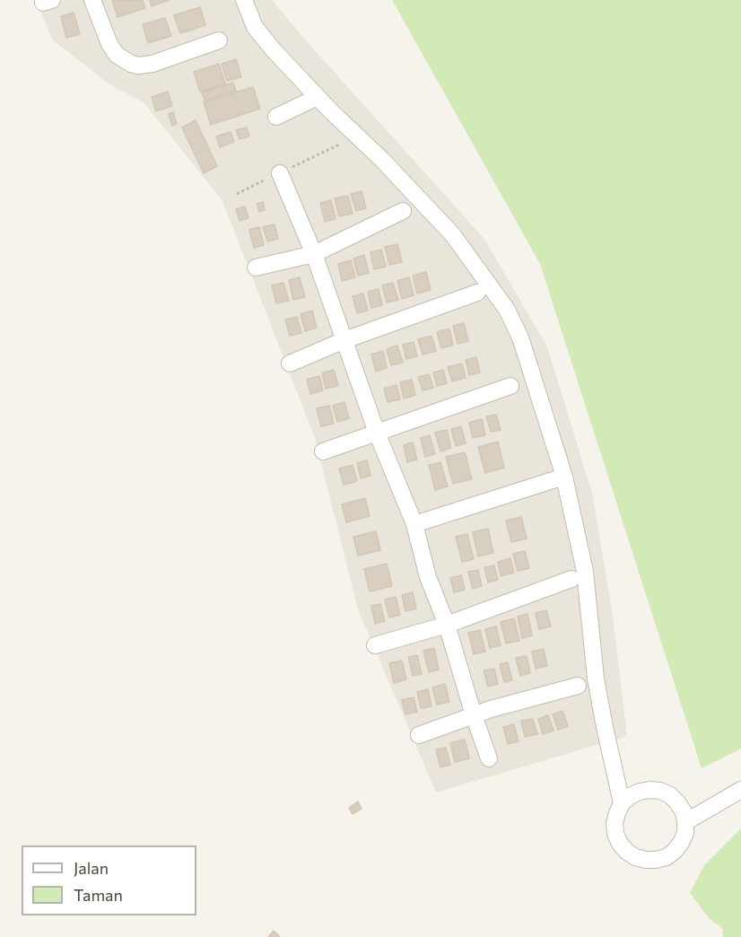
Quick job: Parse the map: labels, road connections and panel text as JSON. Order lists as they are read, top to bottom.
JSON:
{
  "legend": ["Jalan", "Taman"]
}
